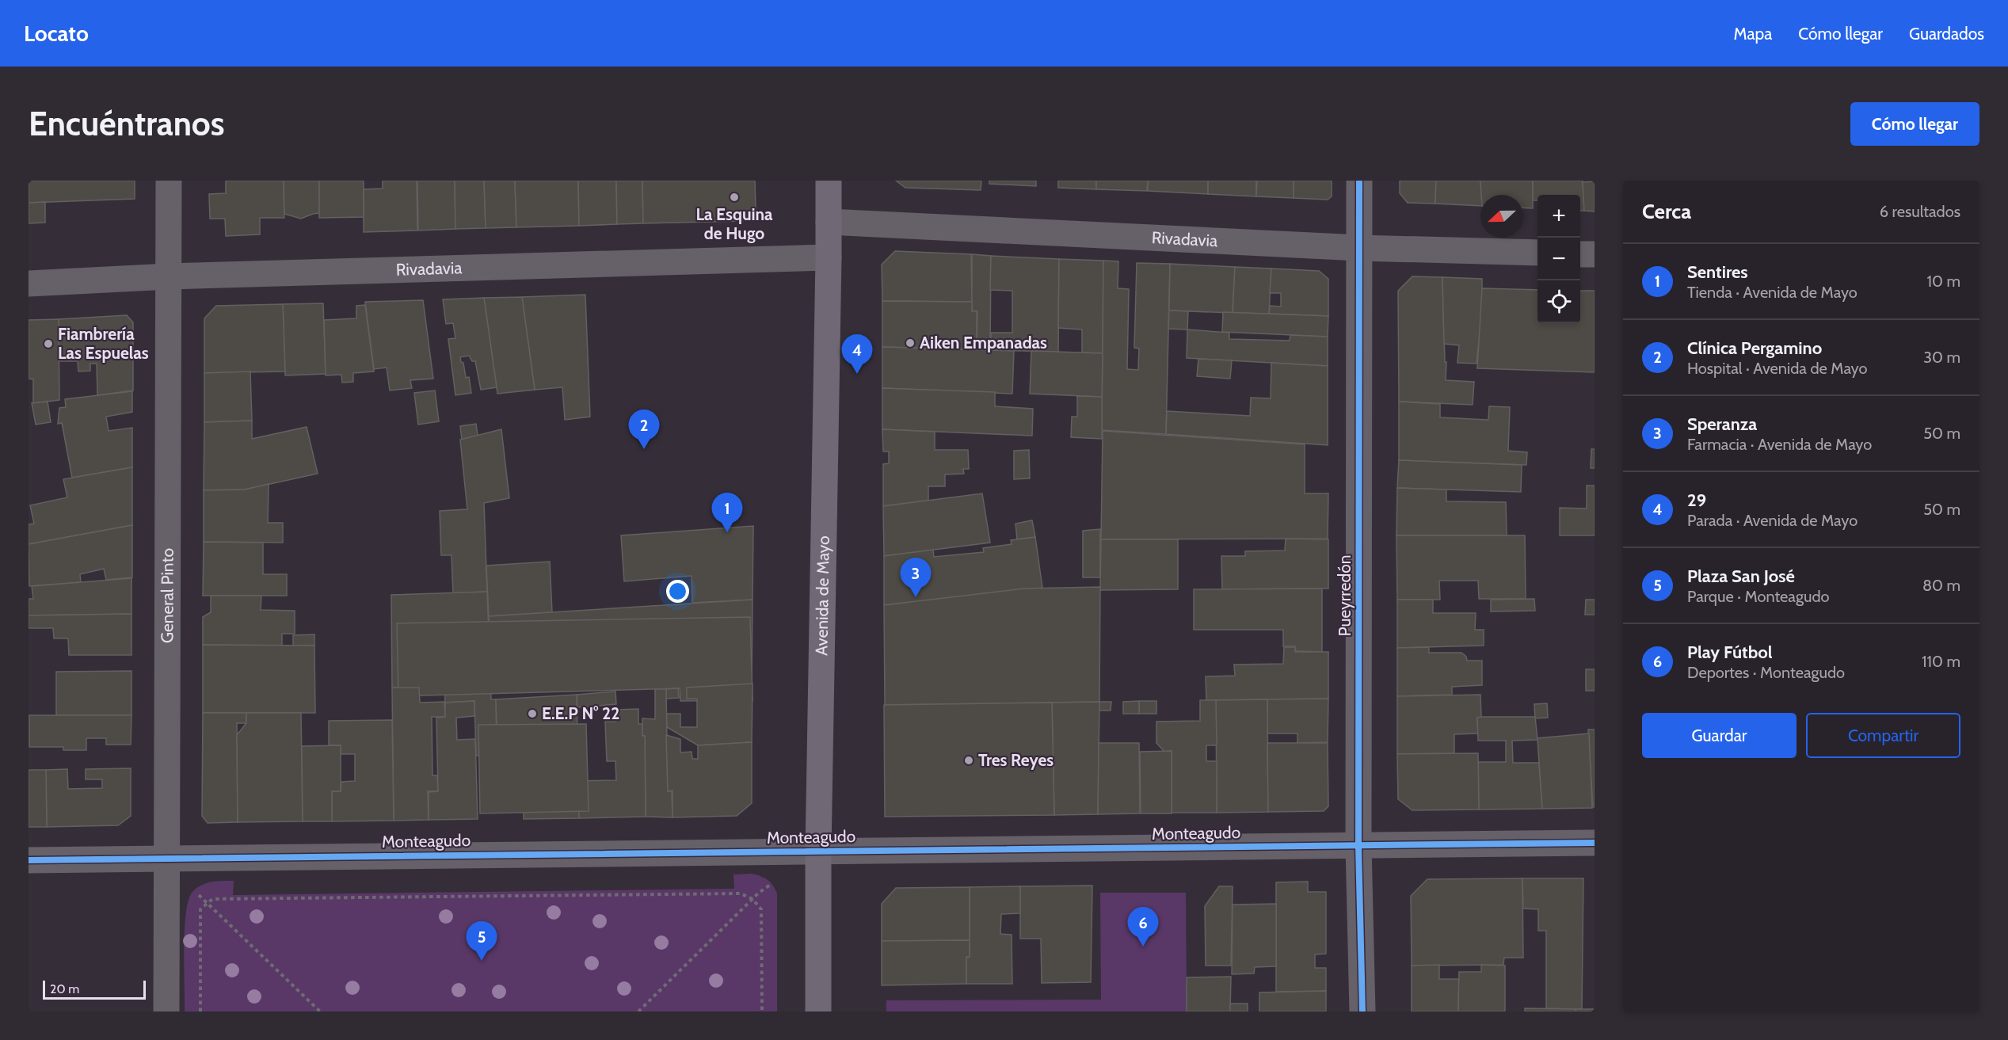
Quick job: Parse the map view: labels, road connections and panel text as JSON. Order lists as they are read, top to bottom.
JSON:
{
  "streets": {
    "main road": ["Avenida de Mayo"],
    "street": [
      "Rivadavia",
      "General Pinto",
      "Pueyrredón",
      "Monteagudo"
    ]
  },
  "crossings": [
    ["Rivadavia", "General Pinto"],
    ["Rivadavia", "Avenida de Mayo"],
    ["Rivadavia", "Pueyrredón"],
    ["General Pinto", "Monteagudo"],
    ["Avenida de Mayo", "Monteagudo"],
    ["Pueyrredón", "Monteagudo"]
  ],
  "places": [
    "La Esquina de Hugo",
    "Aiken Empanadas",
    "Fiambrería Las Espuelas",
    "E.E.P N° 22",
    "Tres Reyes"
  ],
  "scale_bar": "20 m",
  "north": "left",
  "page": {
    "header": "Locato",
    "nav": ["Mapa", "Cómo llegar", "Guardados"],
    "buttons": [
      "Cómo llegar",
      ["Guardar", "Compartir"]
    ],
    "title": "Encuéntranos",
    "heading": ["Cerca", "6 resultados"],
    "map_buttons": ["+", "−"],
    "list": [
      {
        "mark": "1",
        "name": "Sentires",
        "note": "Tienda · Avenida de Mayo",
        "value": "10 m"
      },
      {
        "mark": "2",
        "name": "Clínica Pergamino",
        "note": "Hospital · Avenida de Mayo",
        "value": "30 m"
      },
      {
        "mark": "3",
        "name": "Speranza",
        "note": "Farmacia · Avenida de Mayo",
        "value": "50 m"
      },
      {
        "mark": "4",
        "name": "29",
        "note": "Parada · Avenida de Mayo",
        "value": "50 m"
      },
      {
        "mark": "5",
        "name": "Plaza San José",
        "note": "Parque · Monteagudo",
        "value": "80 m"
      },
      {
        "mark": "6",
        "name": "Play Fútbol",
        "note": "Deportes · Monteagudo",
        "value": "110 m"
      }
    ],
    "pins": [
      "4",
      "2",
      "1",
      "3",
      "6",
      "5"
    ],
    "scale": "20 m"
  }
}
